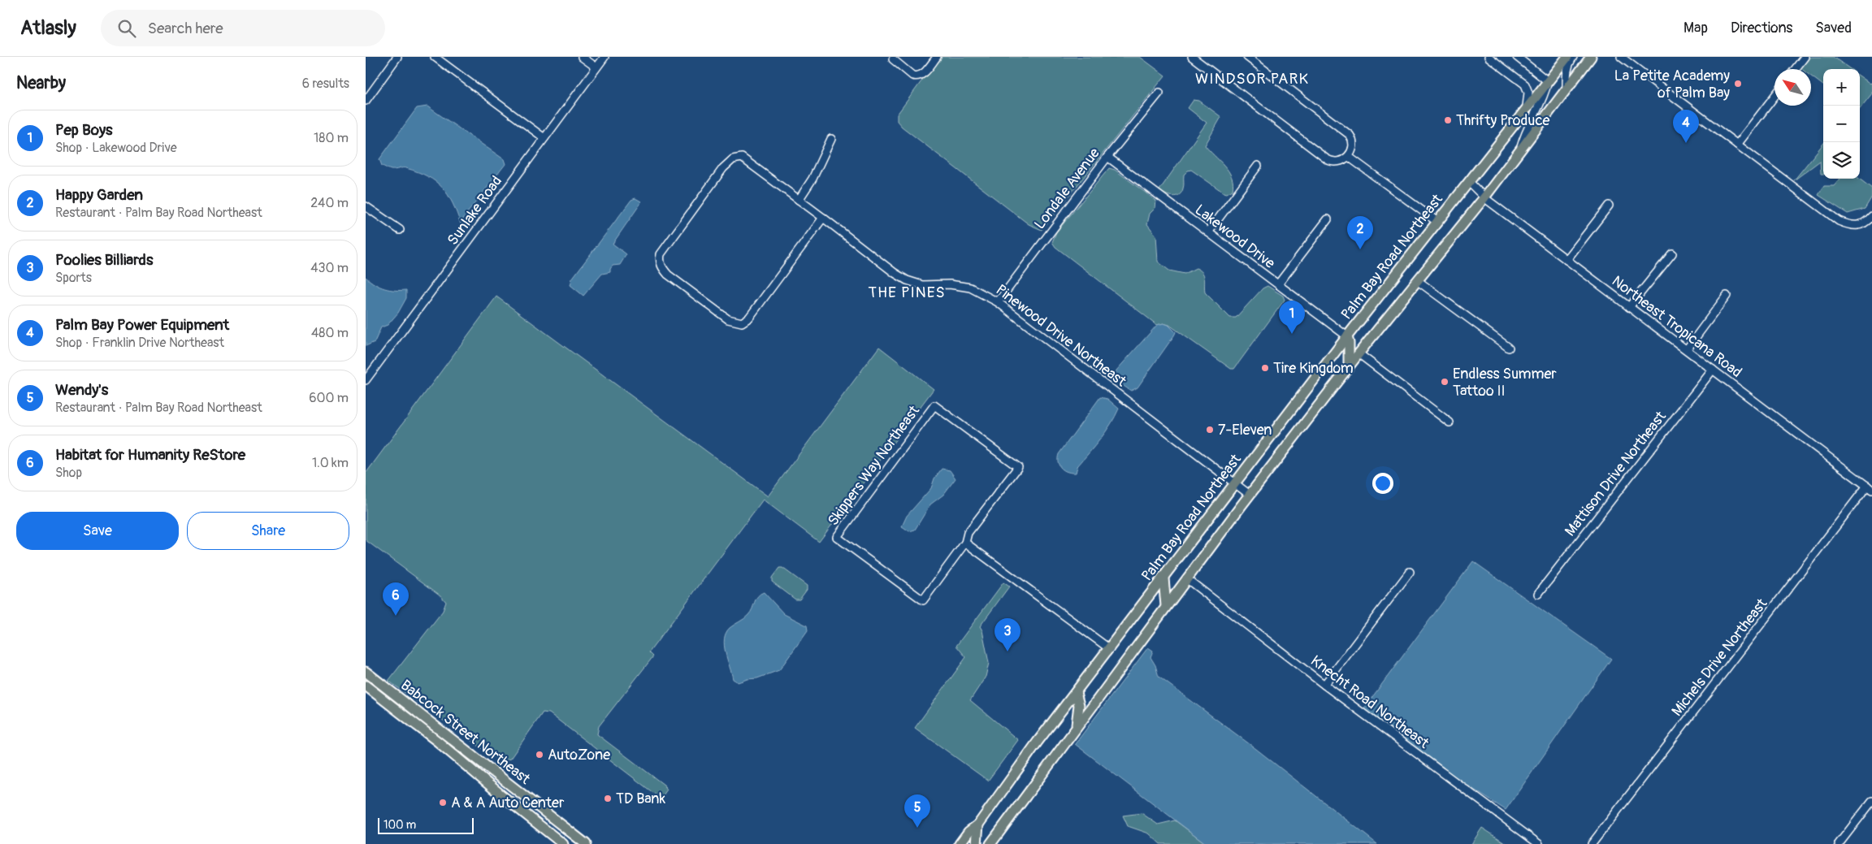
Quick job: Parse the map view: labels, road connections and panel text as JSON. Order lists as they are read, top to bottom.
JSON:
{
  "streets": {
    "main road": ["Palm Bay Road Northeast", "Babcock Street Northeast"],
    "street": [
      "Londale Avenue",
      "Sunlake Road",
      "Lakewood Drive",
      "Northeast Tropicana Road",
      "Pinewood Drive Northeast",
      "Skippers Way Northeast",
      "Mattison Drive Northeast",
      "Michels Drive Northeast",
      "Knecht Road Northeast"
    ]
  },
  "crossings": [
    ["Londale Avenue", "Lakewood Drive"],
    ["Londale Avenue", "Pinewood Drive Northeast"],
    ["Lakewood Drive", "Palm Bay Road Northeast"],
    ["Palm Bay Road Northeast", "Northeast Tropicana Road"],
    ["Palm Bay Road Northeast", "Pinewood Drive Northeast"],
    ["Northeast Tropicana Road", "Mattison Drive Northeast"],
    ["Northeast Tropicana Road", "Michels Drive Northeast"]
  ],
  "districts": ["WINDSOR PARK", "THE PINES"],
  "places": [
    "La Petite Academy of Palm Bay",
    "Thrifty Produce",
    "Tire Kingdom",
    "Endless Summer Tattoo II",
    "7-Eleven",
    "AutoZone",
    "TD Bank",
    "A & A Auto Center"
  ],
  "scale_bar": "100 m",
  "north": "top left",
  "page": {
    "header": "Atlasly",
    "search": "Search here",
    "nav": ["Map", "Directions", "Saved"],
    "heading": ["Nearby", "6 results"],
    "map_buttons": ["+", "−"],
    "list": [
      {
        "mark": "1",
        "name": "Pep Boys",
        "note": "Shop · Lakewood Drive",
        "value": "180 m"
      },
      {
        "mark": "2",
        "name": "Happy Garden",
        "note": "Restaurant · Palm Bay Road Northeast",
        "value": "240 m"
      },
      {
        "mark": "3",
        "name": "Poolies Billiards",
        "note": "Sports",
        "value": "430 m"
      },
      {
        "mark": "4",
        "name": "Palm Bay Power Equipment",
        "note": "Shop · Franklin Drive Northeast",
        "value": "480 m"
      },
      {
        "mark": "5",
        "name": "Wendy's",
        "note": "Restaurant · Palm Bay Road Northeast",
        "value": "600 m"
      },
      {
        "mark": "6",
        "name": "Habitat for Humanity ReStore",
        "note": "Shop",
        "value": "1.0 km"
      }
    ],
    "pins": [
      "4",
      "2",
      "1",
      "6",
      "3",
      "5"
    ],
    "buttons": ["Save", "Share"],
    "scale": "100 m"
  }
}
